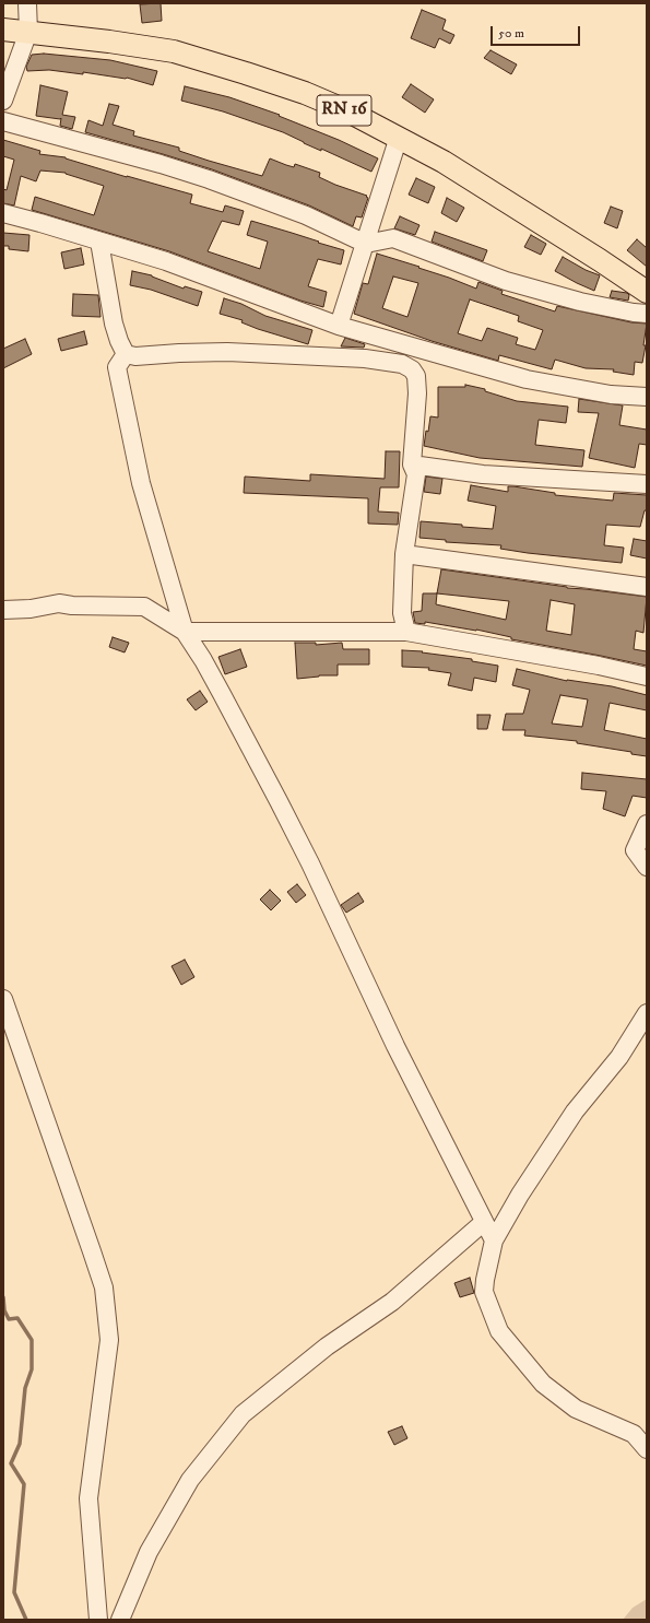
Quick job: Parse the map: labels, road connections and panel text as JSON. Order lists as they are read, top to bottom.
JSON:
{
  "streets": {
    "main road": ["RN 16"]
  },
  "scale_bar": "50 m"
}
